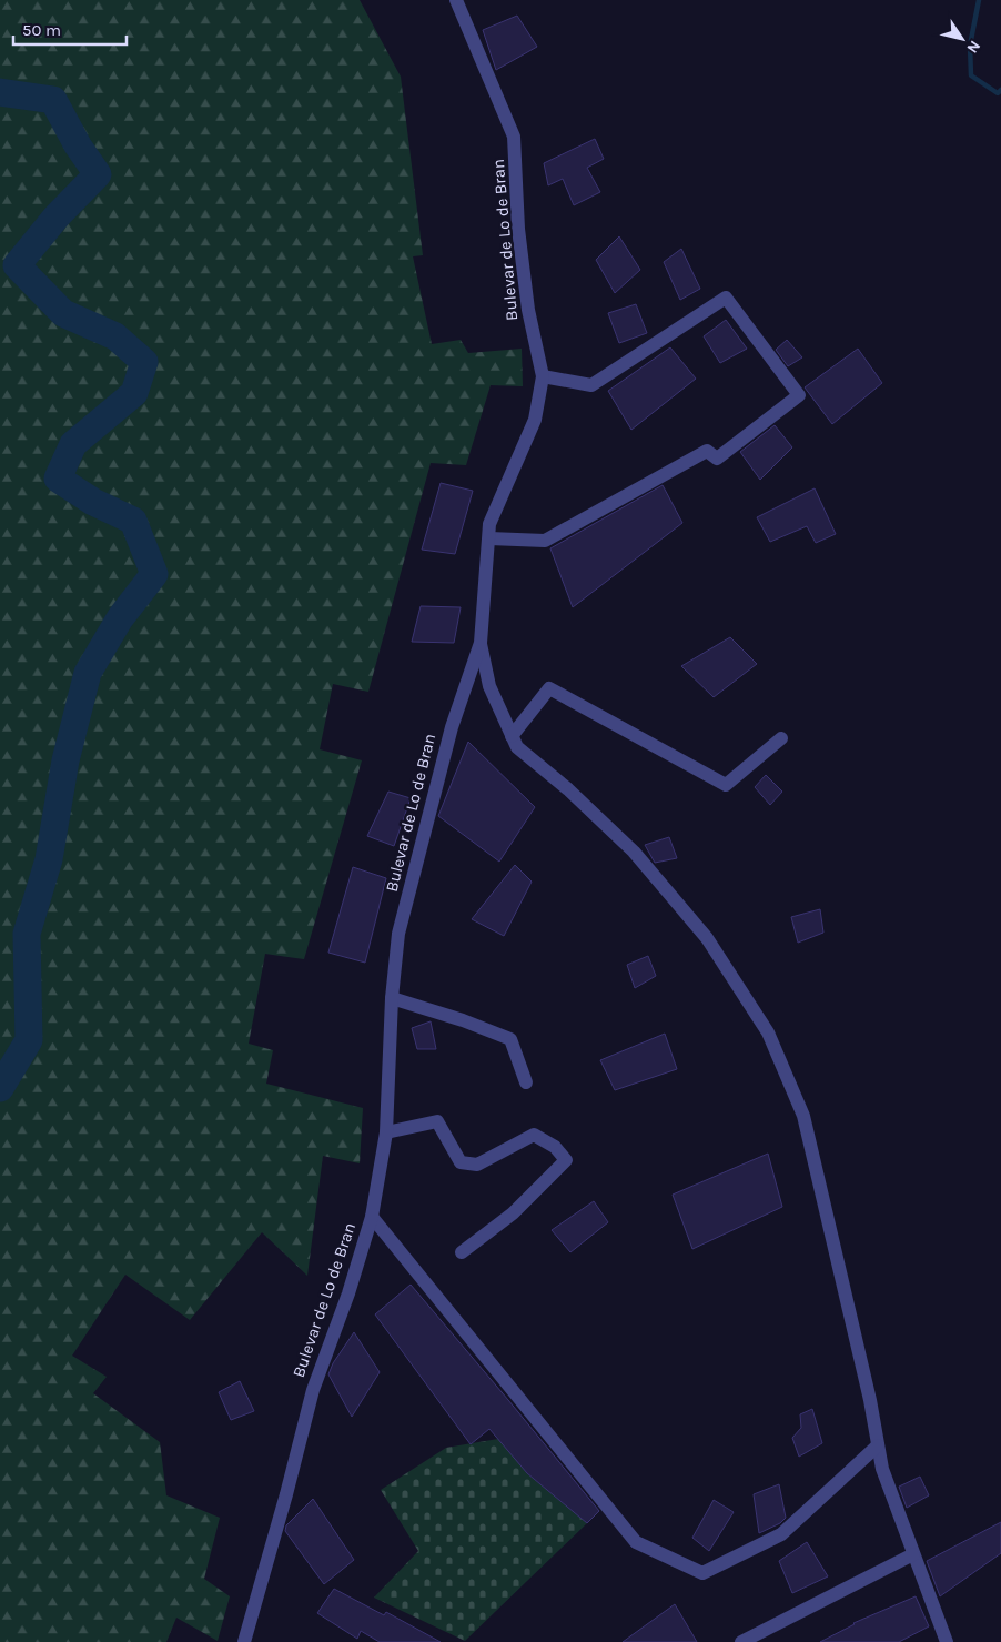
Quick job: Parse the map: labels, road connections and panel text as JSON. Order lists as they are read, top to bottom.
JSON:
{
  "streets": {
    "street": ["Bulevar de Lo de Bran"]
  },
  "scale_bar": "50 m",
  "north": "bottom right"
}
